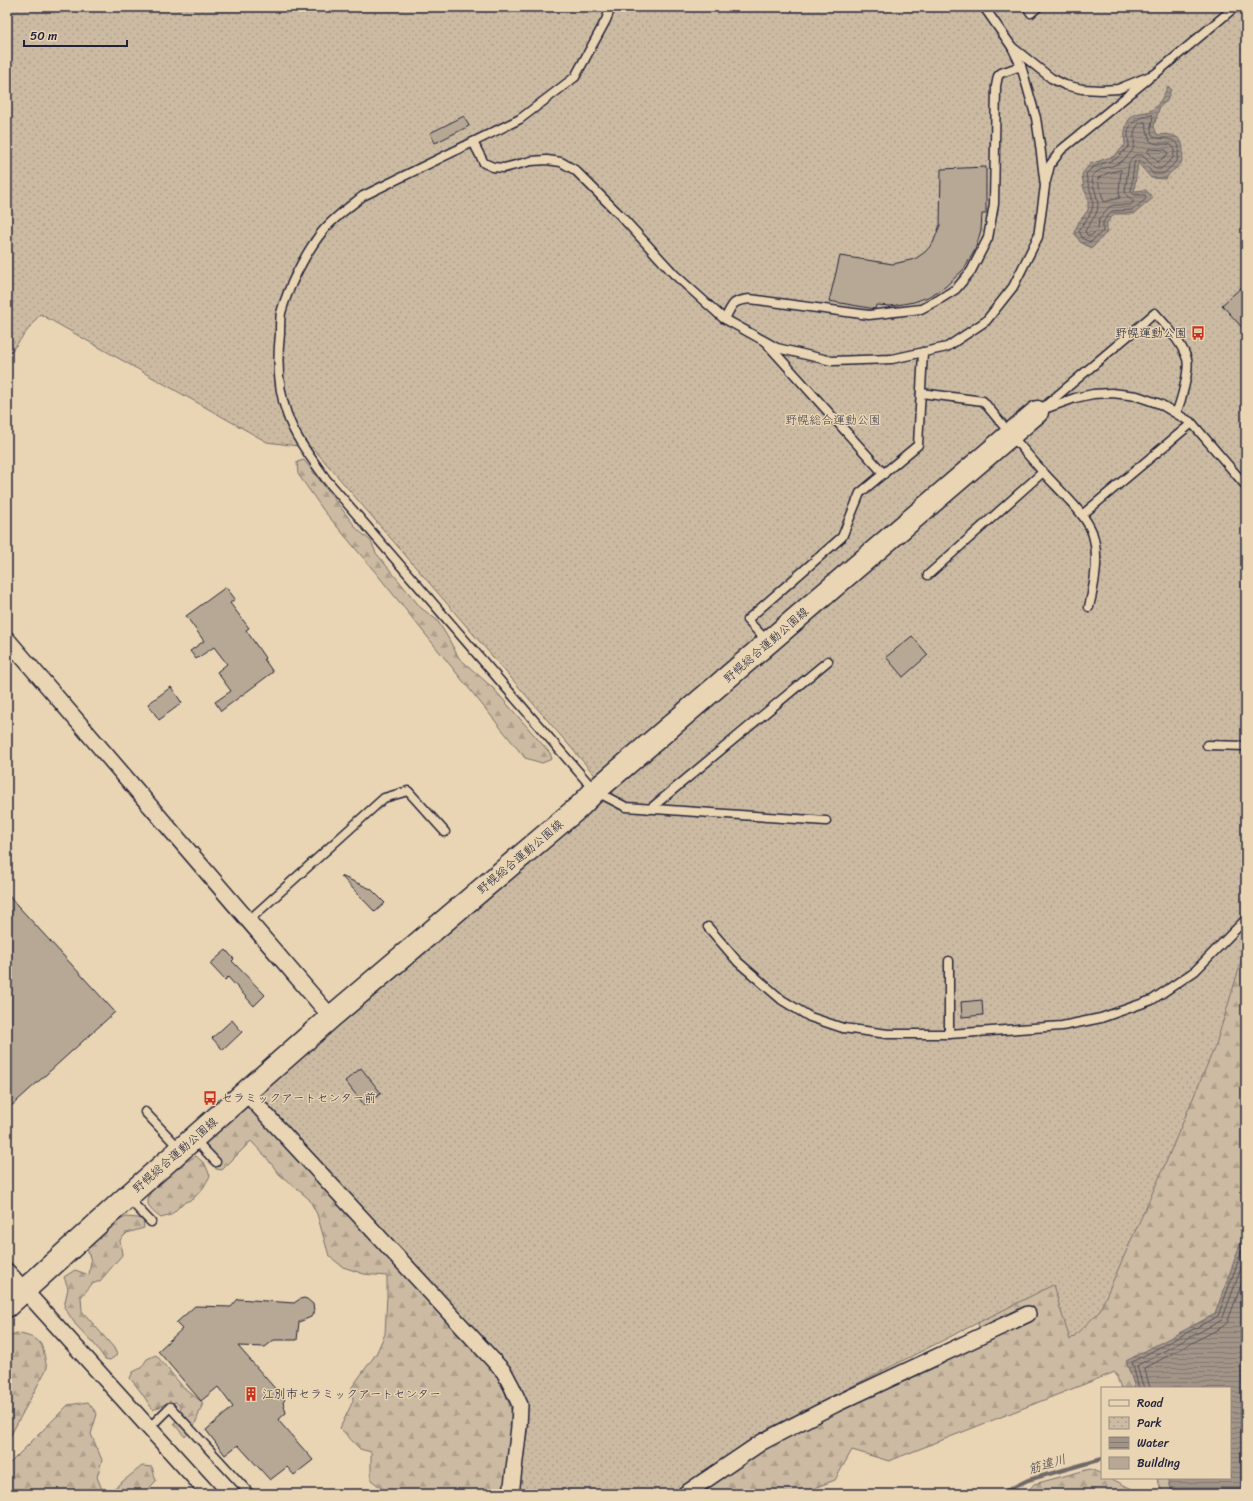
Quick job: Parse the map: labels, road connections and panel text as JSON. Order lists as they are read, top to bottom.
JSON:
{
  "streets": {
    "main road": ["野幌総合運動公園線"]
  },
  "water": ["筋違川"],
  "parks": ["野幌総合運動公園"],
  "places": {
    "bus stop": ["野幌運動公園", "セラミックアートセンター前"],
    "building": ["江別市セラミックアートセンター"]
  },
  "legend": [
    "Road",
    "Park",
    "Water",
    "Building"
  ],
  "scale_bar": "50 m"
}
